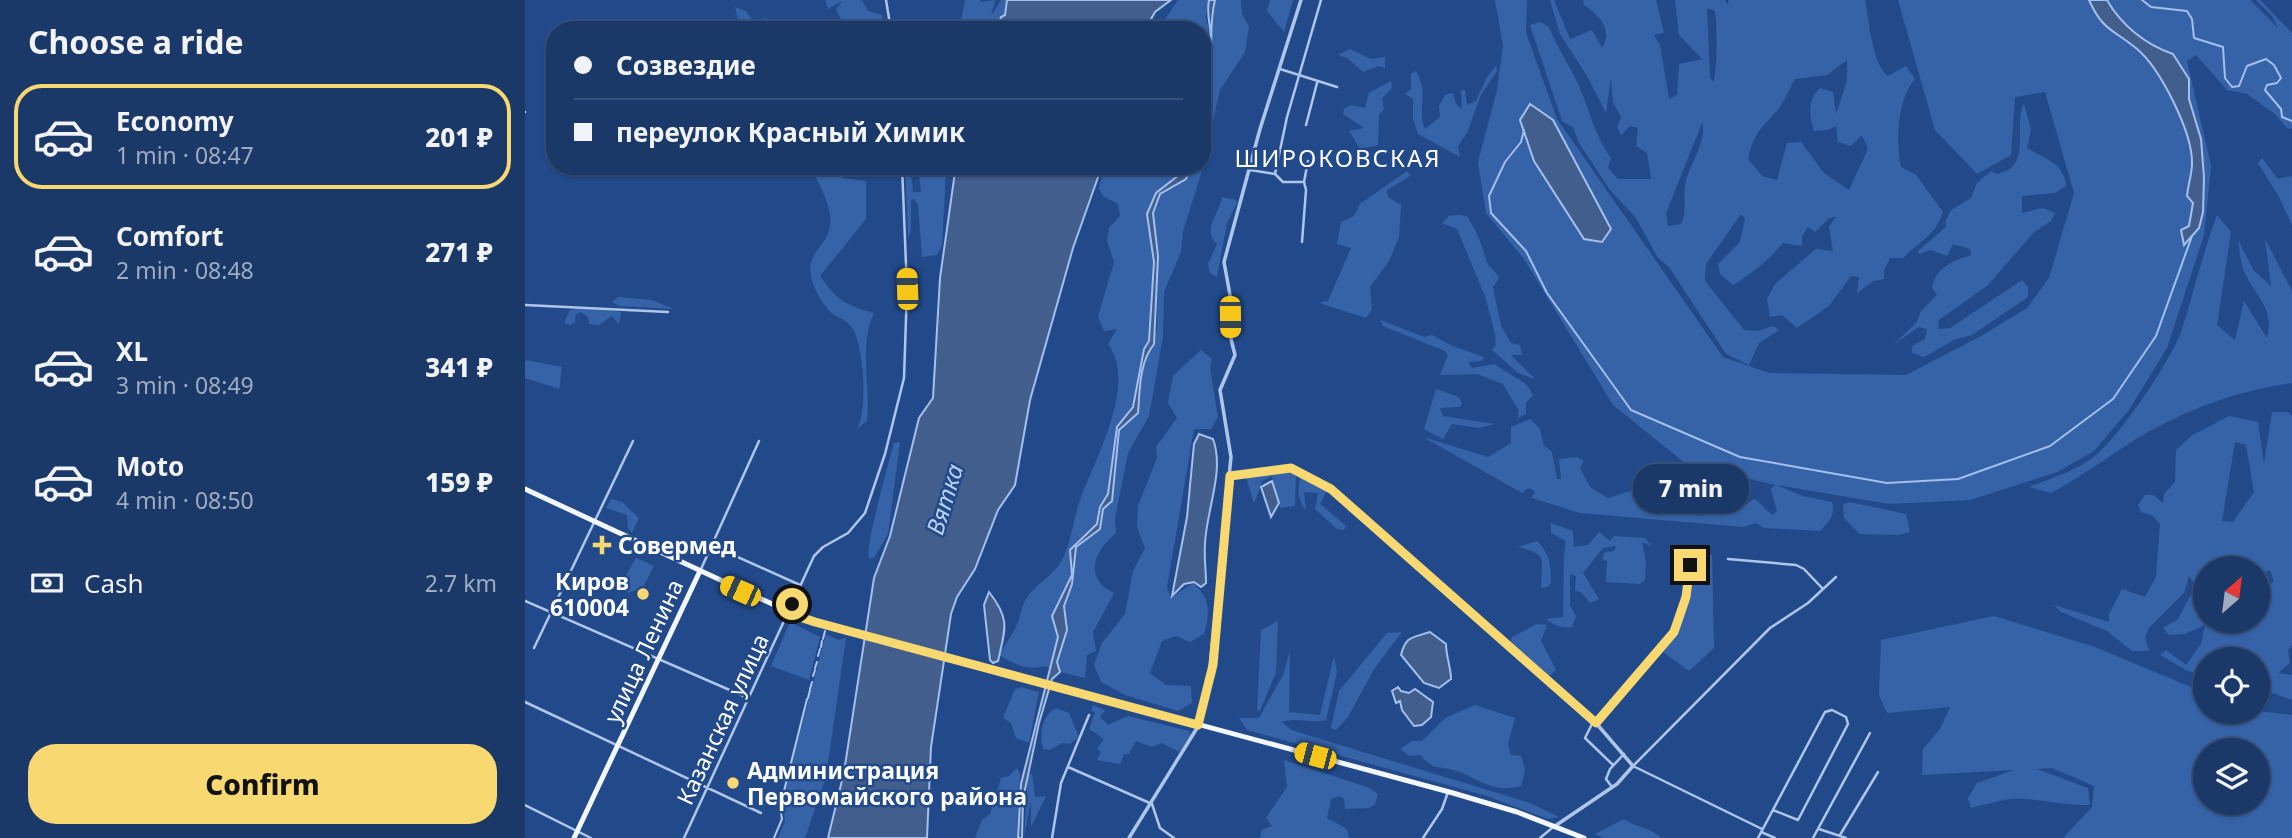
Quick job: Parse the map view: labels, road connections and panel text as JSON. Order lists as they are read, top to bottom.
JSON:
{
  "streets": {
    "main road": ["улица Ленина"],
    "street": ["Казанская улица"]
  },
  "districts": ["ШИРОКОВСКАЯ"],
  "water": ["Вятка"],
  "places": {
    "health": ["Совермед"],
    "other": ["Киров 610004", "Администрация Первомайского района"]
  },
  "north": "top right",
  "page": {
    "heading": "Choose a ride",
    "banner": ["Созвездие", "переулок Красный Химик"],
    "list": [
      {
        "name": "Economy",
        "note": "1 min · 08:47",
        "value": "201 ₽"
      },
      {
        "name": "Comfort",
        "note": "2 min · 08:48",
        "value": "271 ₽"
      },
      {
        "name": "XL",
        "note": "3 min · 08:49",
        "value": "341 ₽"
      },
      {
        "name": "Moto",
        "note": "4 min · 08:50",
        "value": "159 ₽"
      }
    ],
    "bubble": "7 min",
    "pay": ["Cash", "2.7 km"],
    "buttons": "Confirm"
  }
}
